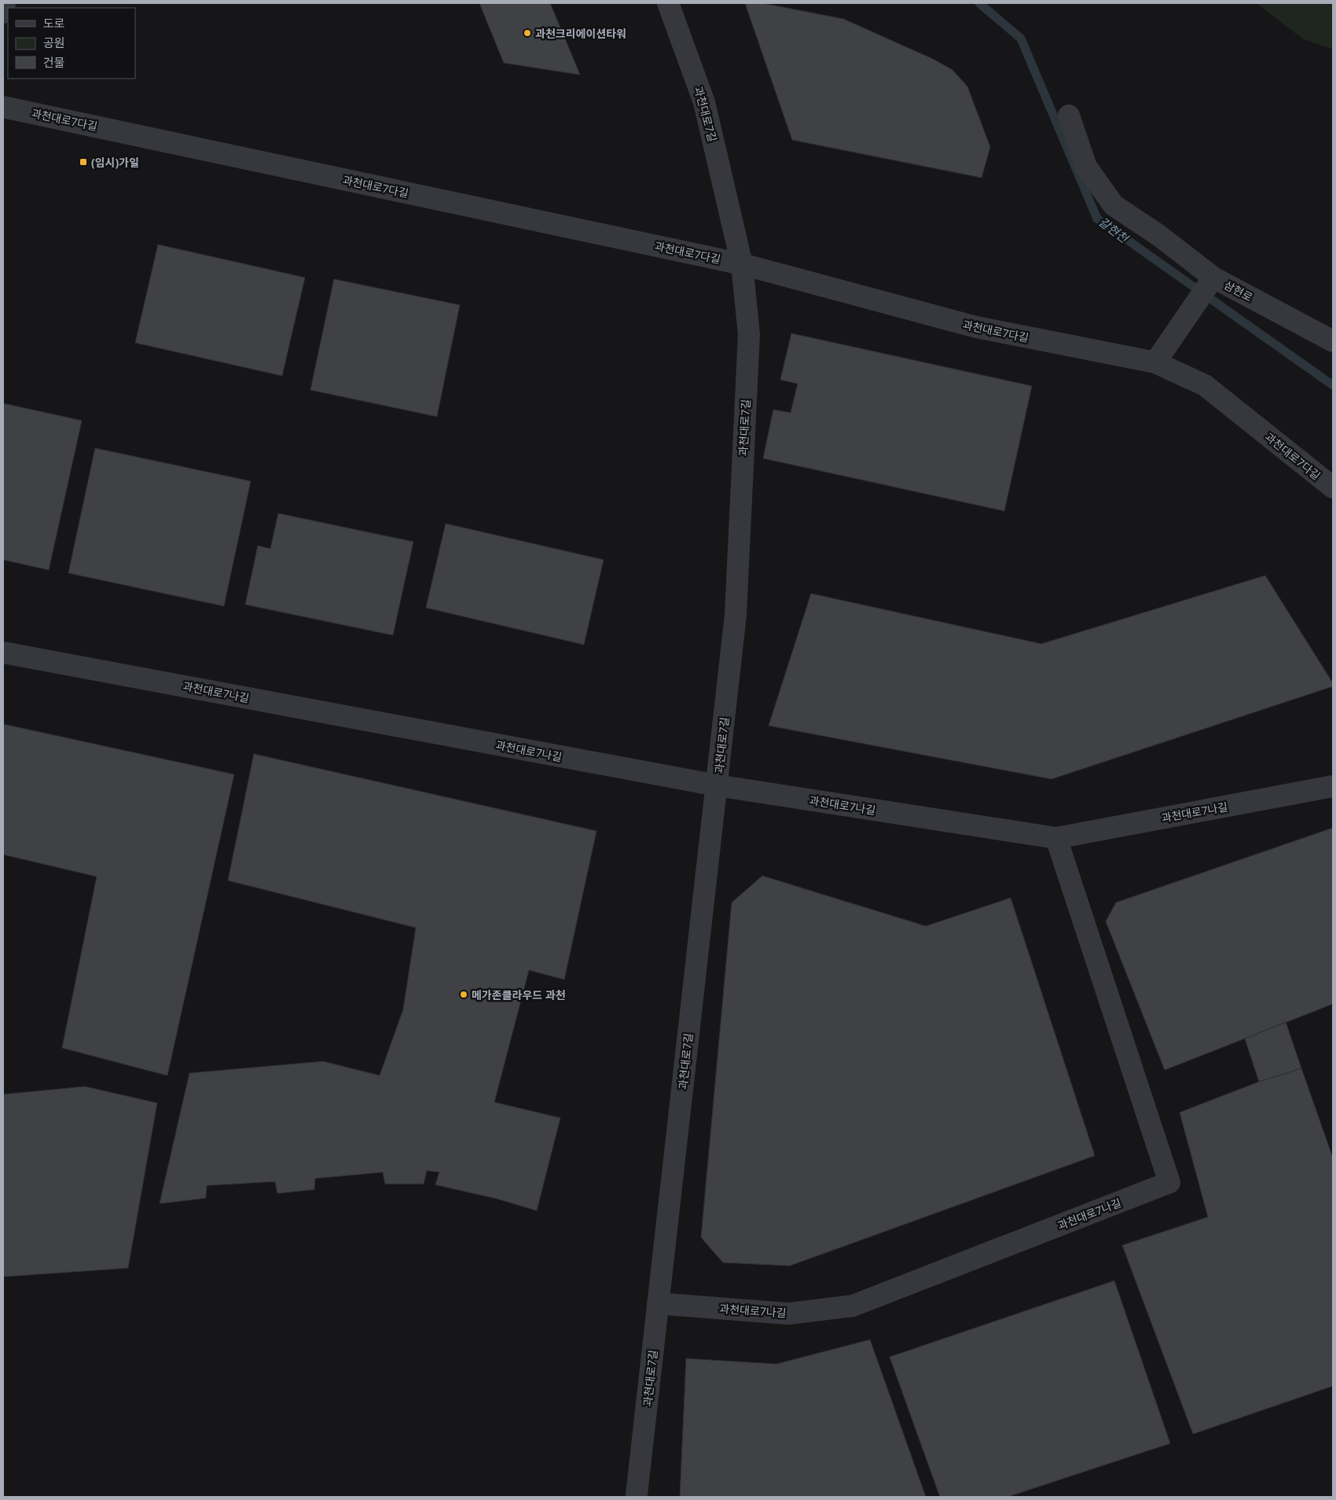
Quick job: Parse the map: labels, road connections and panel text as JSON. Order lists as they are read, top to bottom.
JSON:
{
  "streets": {
    "street": [
      "과천대로7길",
      "과천대로7다길",
      "삼현로",
      "과천대로7나길"
    ]
  },
  "crossings": [
    ["과천대로7길", "과천대로7다길"],
    ["과천대로7길", "과천대로7나길"],
    ["과천대로7다길", "삼현로"]
  ],
  "water": ["갈현천"],
  "places": {
    "other": ["과천크리에이션타워", "메가존클라우드 과천"],
    "transit": ["(임시)가일"]
  },
  "legend": ["도로", "공원", "건물"]
}
